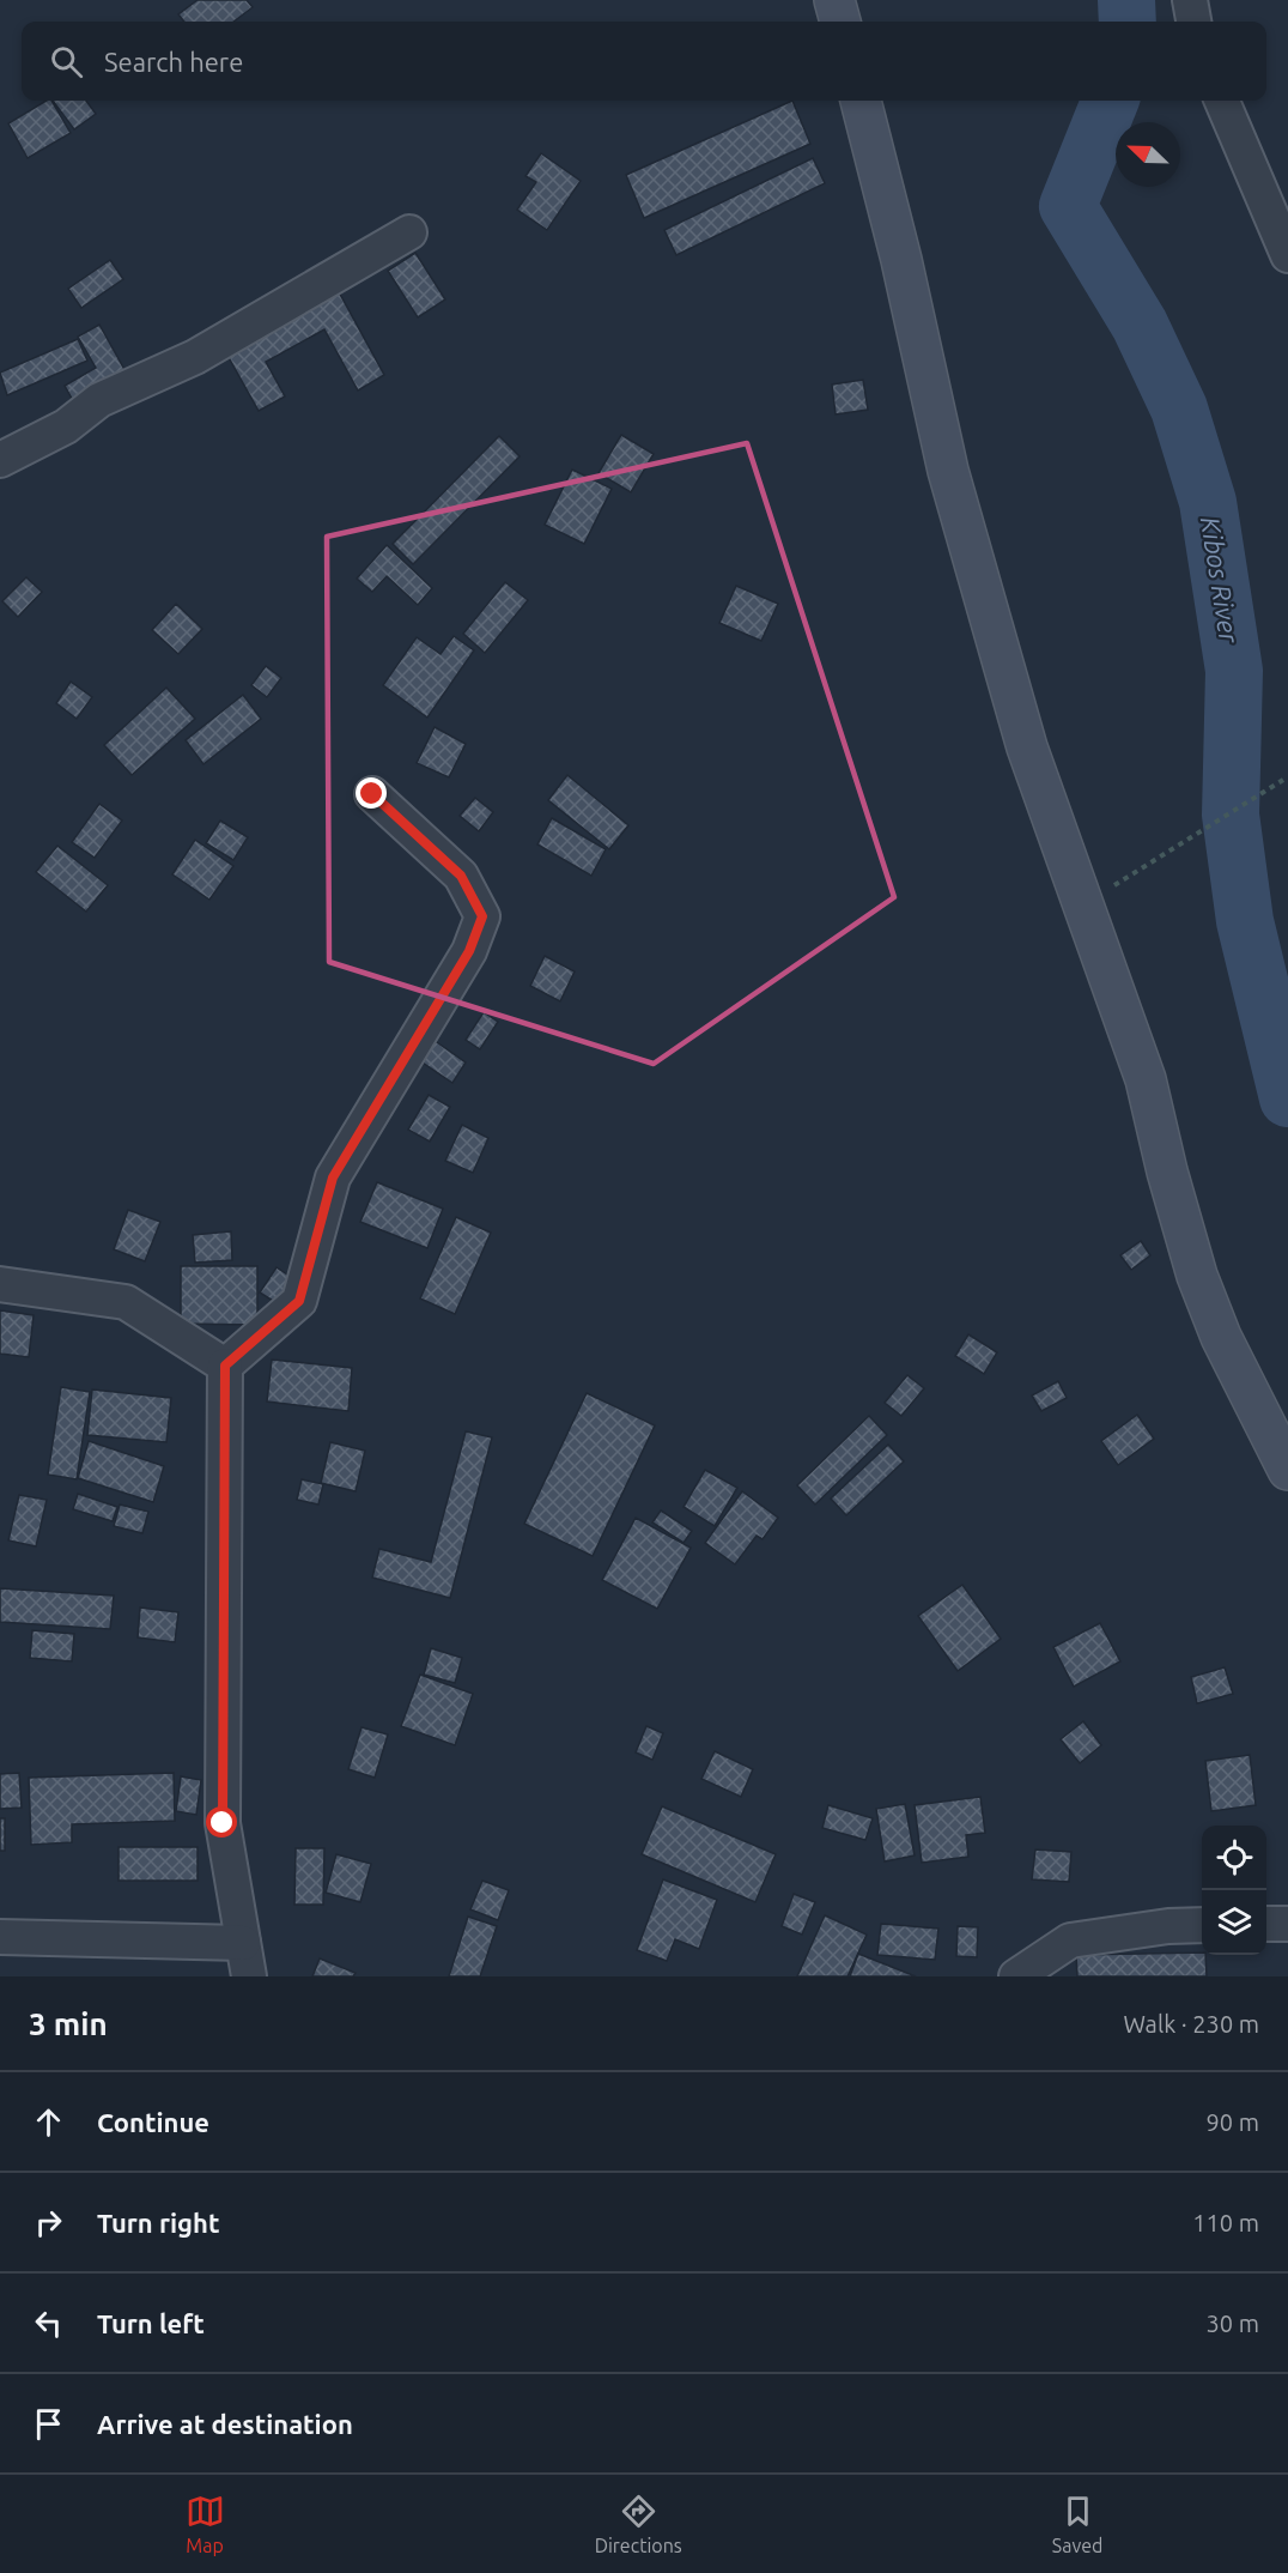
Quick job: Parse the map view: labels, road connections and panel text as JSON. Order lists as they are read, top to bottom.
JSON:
{
  "water": ["Kibos River"],
  "north": "top left",
  "page": {
    "search": "Search here",
    "heading": ["3 min", "Walk · 230 m"],
    "list": [
      ["Continue", "90 m"],
      ["Turn right", "110 m"],
      ["Turn left", "30 m"],
      "Arrive at destination"
    ],
    "nav": ["Map", "Directions", "Saved"]
  }
}
